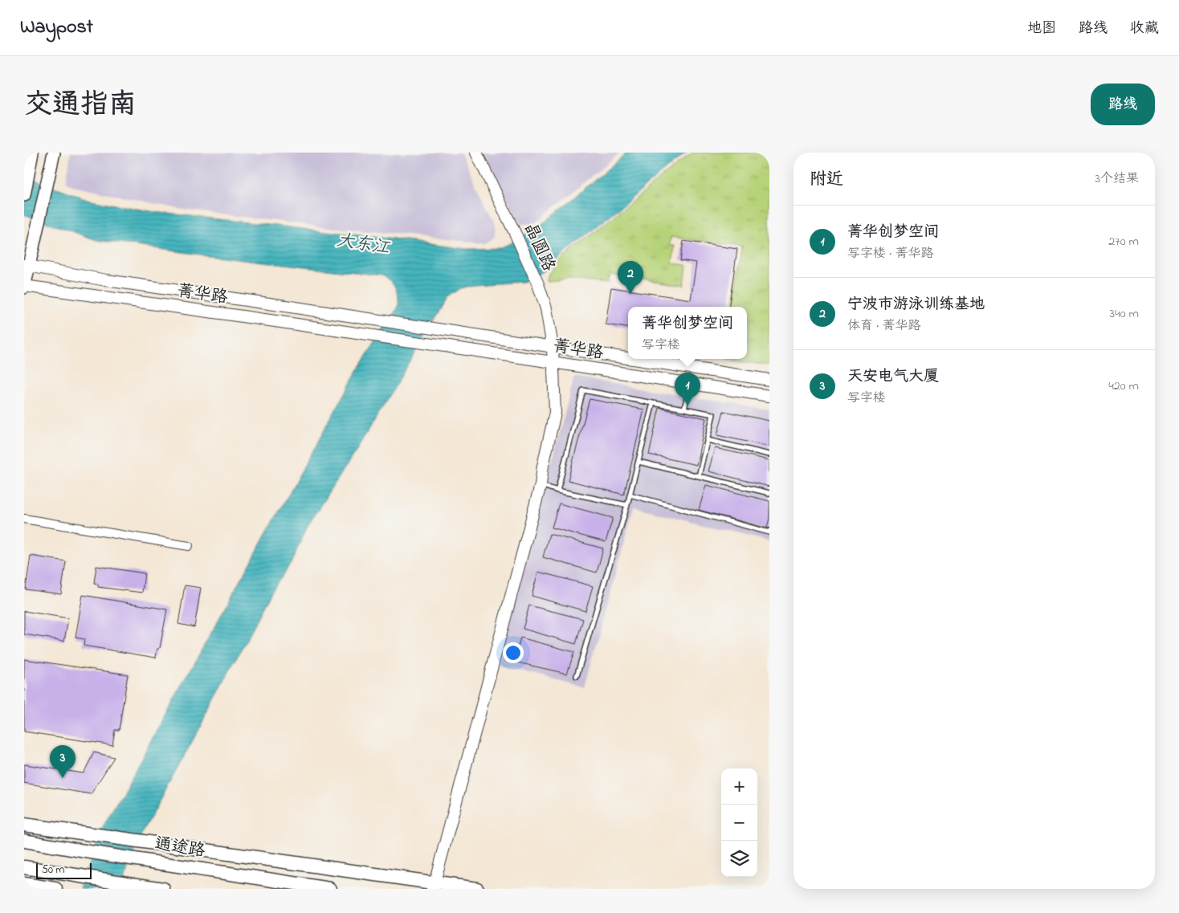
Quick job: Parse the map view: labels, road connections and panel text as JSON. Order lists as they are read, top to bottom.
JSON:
{
  "streets": {
    "main road": ["通途路"],
    "street": ["晶圆路", "菁华路"]
  },
  "crossings": [
    ["晶圆路", "菁华路"]
  ],
  "water": ["大东江"],
  "scale_bar": "50 m",
  "page": {
    "header": "Waypost",
    "nav": ["地图", "路线", "收藏"],
    "title": "交通指南",
    "buttons": "路线",
    "heading": ["附近", "3个结果"],
    "list": [
      {
        "mark": "1",
        "name": "菁华创梦空间",
        "note": "写字楼 · 菁华路",
        "value": "270 m"
      },
      {
        "mark": "2",
        "name": "宁波市游泳训练基地",
        "note": "体育 · 菁华路",
        "value": "340 m"
      },
      {
        "mark": "3",
        "name": "天安电气大厦",
        "note": "写字楼",
        "value": "420 m"
      }
    ],
    "pins": ["2", "1", "3"],
    "popup": ["菁华创梦空间", "写字楼"],
    "map_buttons": ["+", "−"],
    "scale": "50 m"
  }
}
